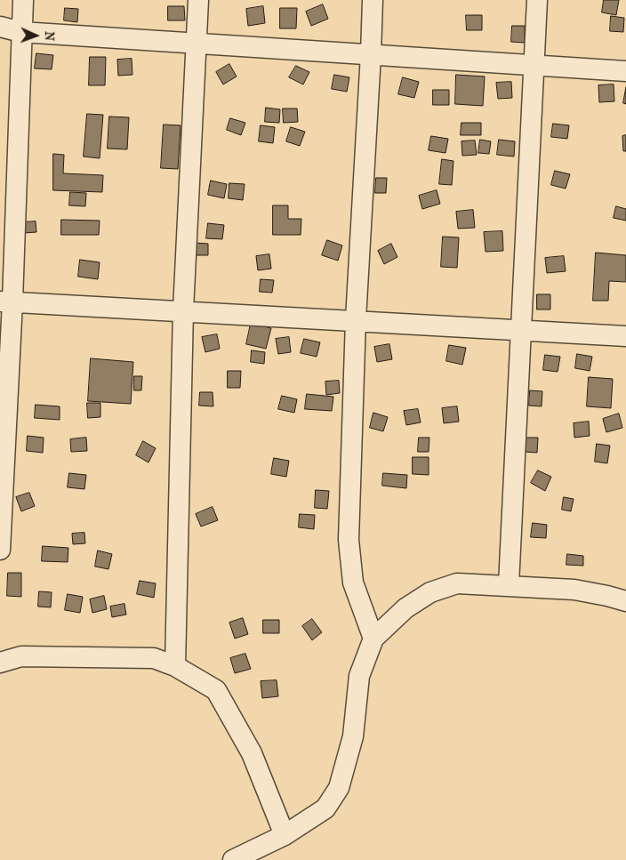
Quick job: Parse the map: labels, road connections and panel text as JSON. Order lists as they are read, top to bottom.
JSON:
{
  "north": "right"
}
